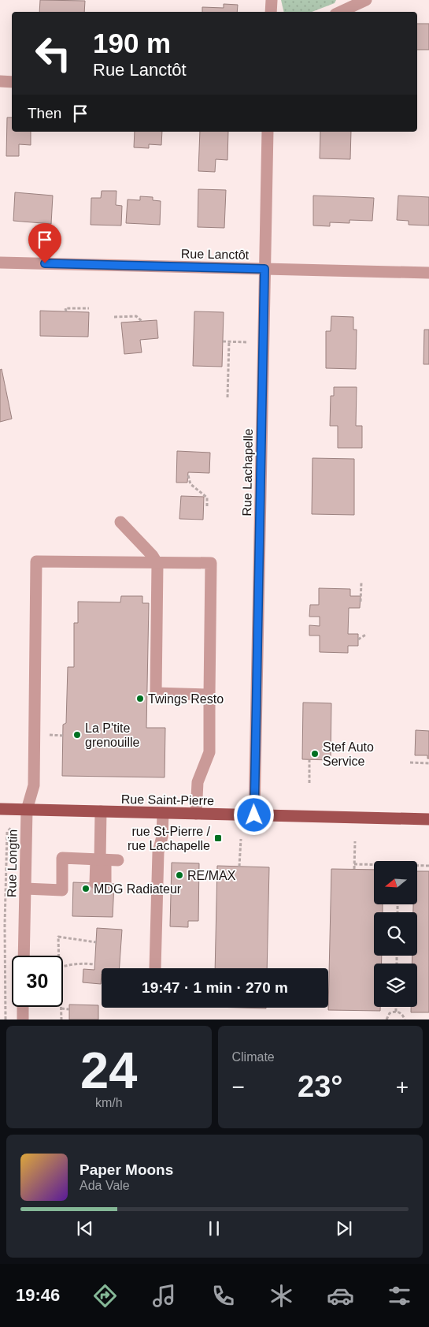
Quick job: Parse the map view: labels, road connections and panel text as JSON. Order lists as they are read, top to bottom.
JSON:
{
  "streets": {
    "main road": ["Rue Saint-Pierre"],
    "street": ["Rue Lanctôt", "Rue Lachapelle", "Rue Longtin"]
  },
  "crossings": [
    ["Rue Lanctôt", "Rue Lachapelle"],
    ["Rue Lachapelle", "Rue Saint-Pierre"],
    ["Rue Saint-Pierre", "Rue Longtin"]
  ],
  "places": {
    "other": [
      "Twings Resto",
      "La P'tite grenouille",
      "Stef Auto Service",
      "RE/MAX",
      "MDG Radiateur"
    ],
    "transit": ["rue St-Pierre / rue Lachapelle"]
  },
  "north": "left",
  "page": {
    "turn": ["190 m", "Rue Lanctôt"],
    "then": "Then",
    "limit": "30",
    "trip": "19:47 · 1 min · 270 m",
    "tile": [
      ["24", "km/h"],
      "Climate"
    ],
    "heat": ["−", "23°", "+"],
    "song": ["Paper Moons", "Ada Vale"],
    "tabs": "19:46"
  }
}
